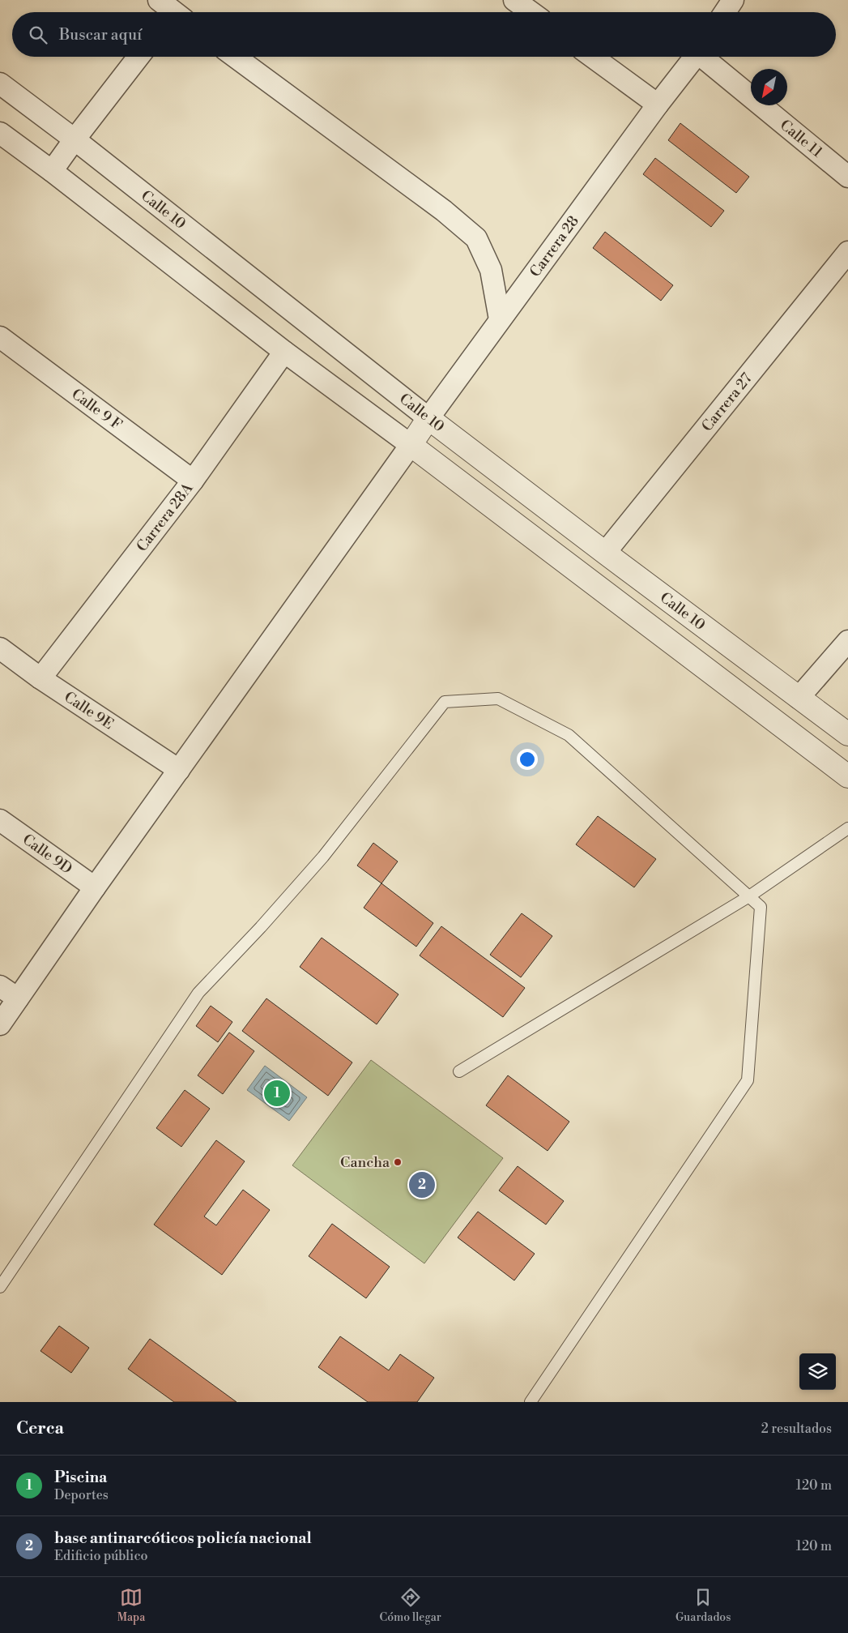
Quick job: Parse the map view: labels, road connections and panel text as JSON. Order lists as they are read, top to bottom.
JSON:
{
  "streets": {
    "street": [
      "Calle 11",
      "Calle 10",
      "Carrera 28",
      "Carrera 27",
      "Calle 9 F",
      "Carrera 28A",
      "Calle 9E",
      "Calle 9D"
    ]
  },
  "crossings": [
    ["Calle 10", "Carrera 28"],
    ["Calle 10", "Carrera 27"],
    ["Calle 9 F", "Carrera 28A"],
    ["Carrera 28A", "Calle 9E"]
  ],
  "places": ["Cancha"],
  "north": "bottom left",
  "page": {
    "search": "Buscar aquí",
    "pins": ["1", "2"],
    "heading": ["Cerca", "2 resultados"],
    "list": [
      {
        "mark": "1",
        "name": "Piscina",
        "note": "Deportes",
        "value": "120 m"
      },
      {
        "mark": "2",
        "name": "base antinarcóticos policía nacional",
        "note": "Edificio público",
        "value": "120 m"
      }
    ],
    "nav": ["Mapa", "Cómo llegar", "Guardados"]
  }
}
